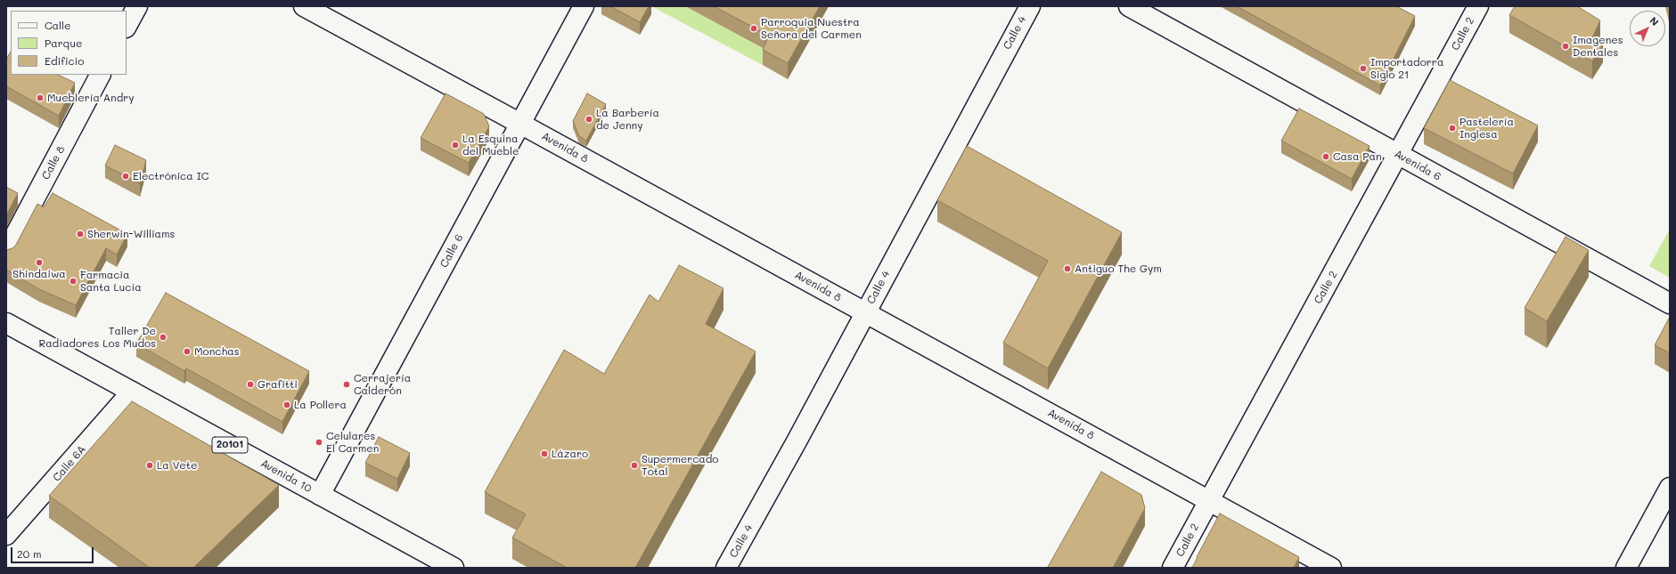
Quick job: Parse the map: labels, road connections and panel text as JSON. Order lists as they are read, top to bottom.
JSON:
{
  "streets": {
    "street": [
      "Calle 4",
      "Calle 2",
      "Avenida 8",
      "Calle 8",
      "Avenida 6",
      "Calle 6",
      "20101",
      "Calle 6A",
      "Avenida 10"
    ]
  },
  "crossings": [
    ["Calle 4", "Avenida 8"],
    ["Calle 2", "Avenida 8"],
    ["Calle 2", "Avenida 6"],
    ["Avenida 8", "Calle 6"],
    ["Calle 6", "Avenida 10"],
    ["Calle 6A", "Avenida 10"]
  ],
  "places": [
    "Parroquia Nuestra Señora del Carmen",
    "Imagenes Dentales",
    "Importadorra Siglo 21",
    "Mueblería Andry",
    "La Barbería de Jenny",
    "Pastelería Inglesa",
    "La Esquina del Mueble",
    "Casa Pan",
    "Electrónica IC",
    "Sherwin-Williams",
    "Shindaiwa",
    "Antiguo The Gym",
    "Farmacia Santa Lucía",
    "Taller De Radiadores Los Mudos",
    "Monchas",
    "Grafitti",
    "Cerrajería Calderón",
    "La Pollera",
    "Celulares El Carmen",
    "Lázaro",
    "La Vete",
    "Supermercado Total"
  ],
  "legend": ["Calle", "Parque", "Edificio"],
  "scale_bar": "20 m",
  "north": "top right"
}
